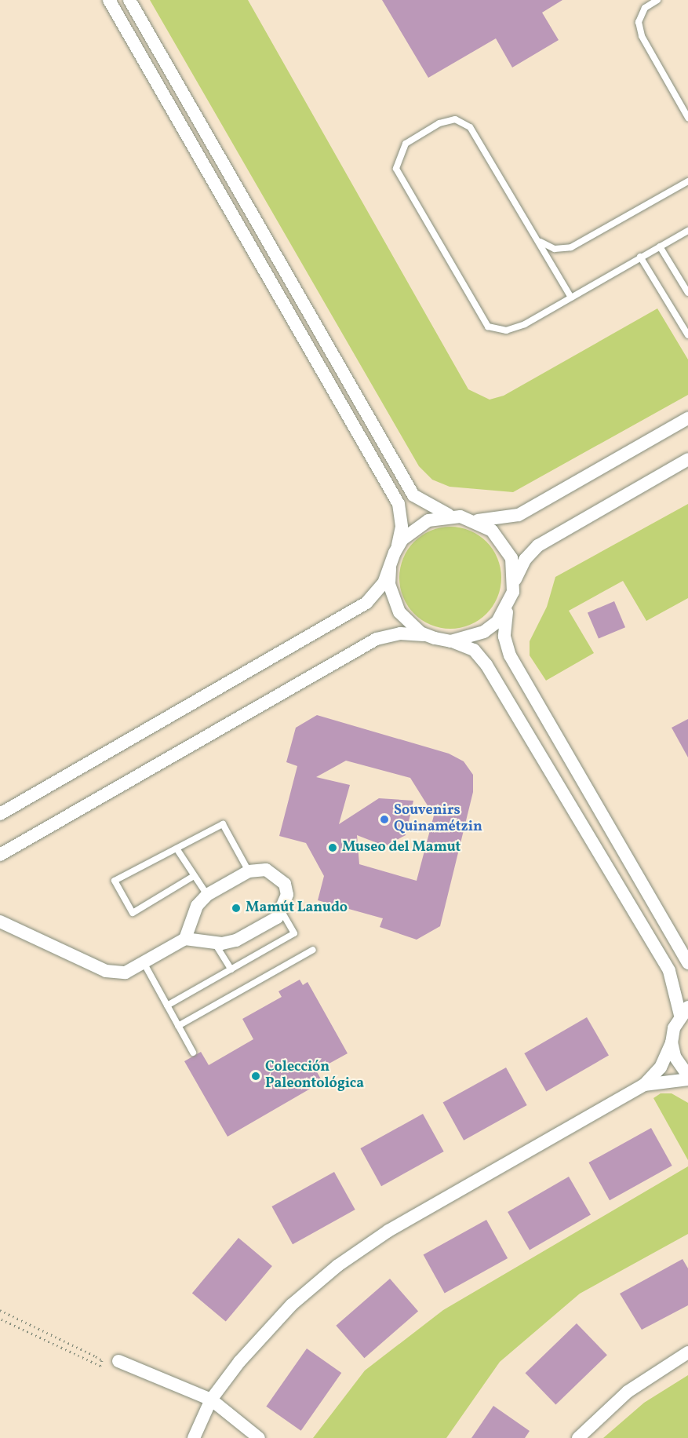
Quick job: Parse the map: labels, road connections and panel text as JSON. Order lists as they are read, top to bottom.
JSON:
{
  "places": [
    "Souvenirs Quinamétzin",
    "Museo del Mamut",
    "Mamút Lanudo",
    "Colección Paleontológica"
  ]
}
